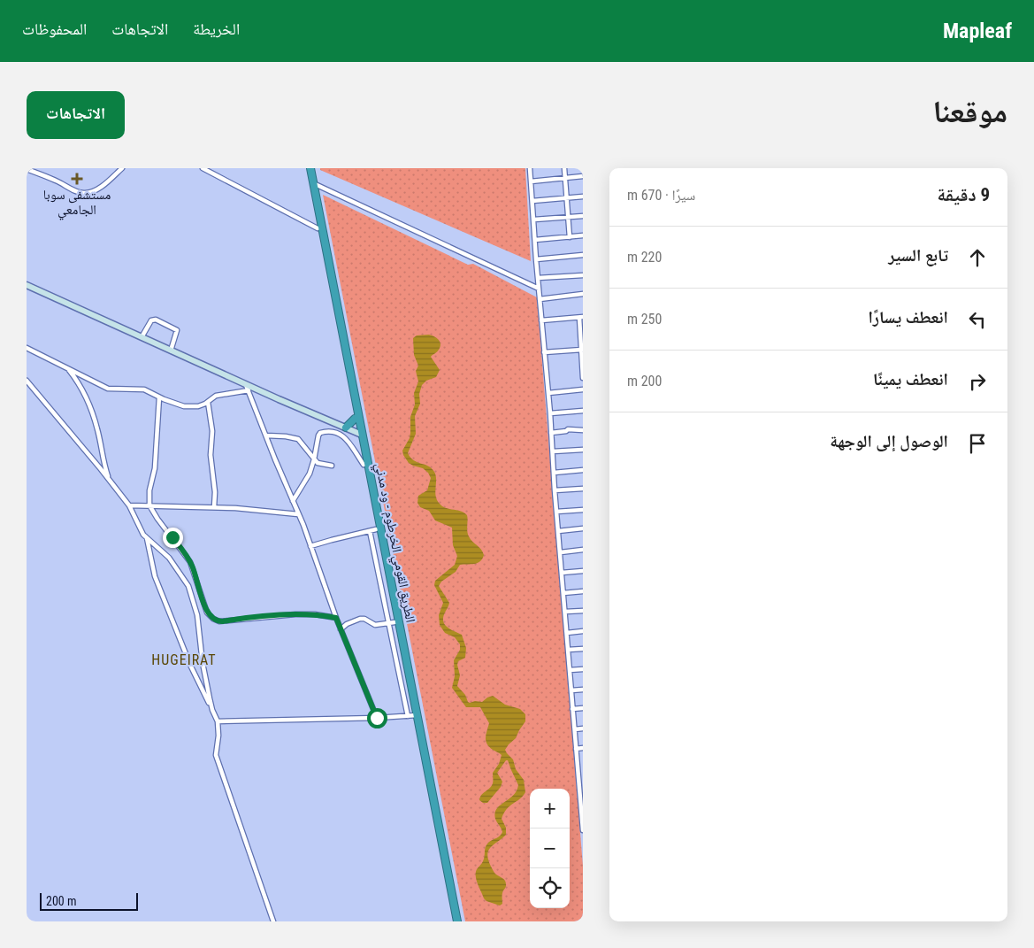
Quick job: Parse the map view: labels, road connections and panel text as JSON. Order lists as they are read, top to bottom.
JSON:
{
  "streets": {
    "highway": ["الطريق القومي الخرطوم - ود مدني"]
  },
  "districts": ["HUGEIRAT"],
  "places": {
    "health": ["مستشفى سوبا الجامعي"]
  },
  "scale_bar": "200 m",
  "page": {
    "header": "Mapleaf",
    "nav": ["الخريطة", "الاتجاهات", "المحفوظات"],
    "title": "موقعنا",
    "buttons": "الاتجاهات",
    "heading": ["9 دقيقة", "سيرًا · 670 m"],
    "list": [
      ["تابع السير", "220 m"],
      ["انعطف يسارًا", "250 m"],
      ["انعطف يمينًا", "200 m"],
      "الوصول إلى الوجهة"
    ],
    "map_buttons": ["+", "−"],
    "scale": "200 m"
  }
}
